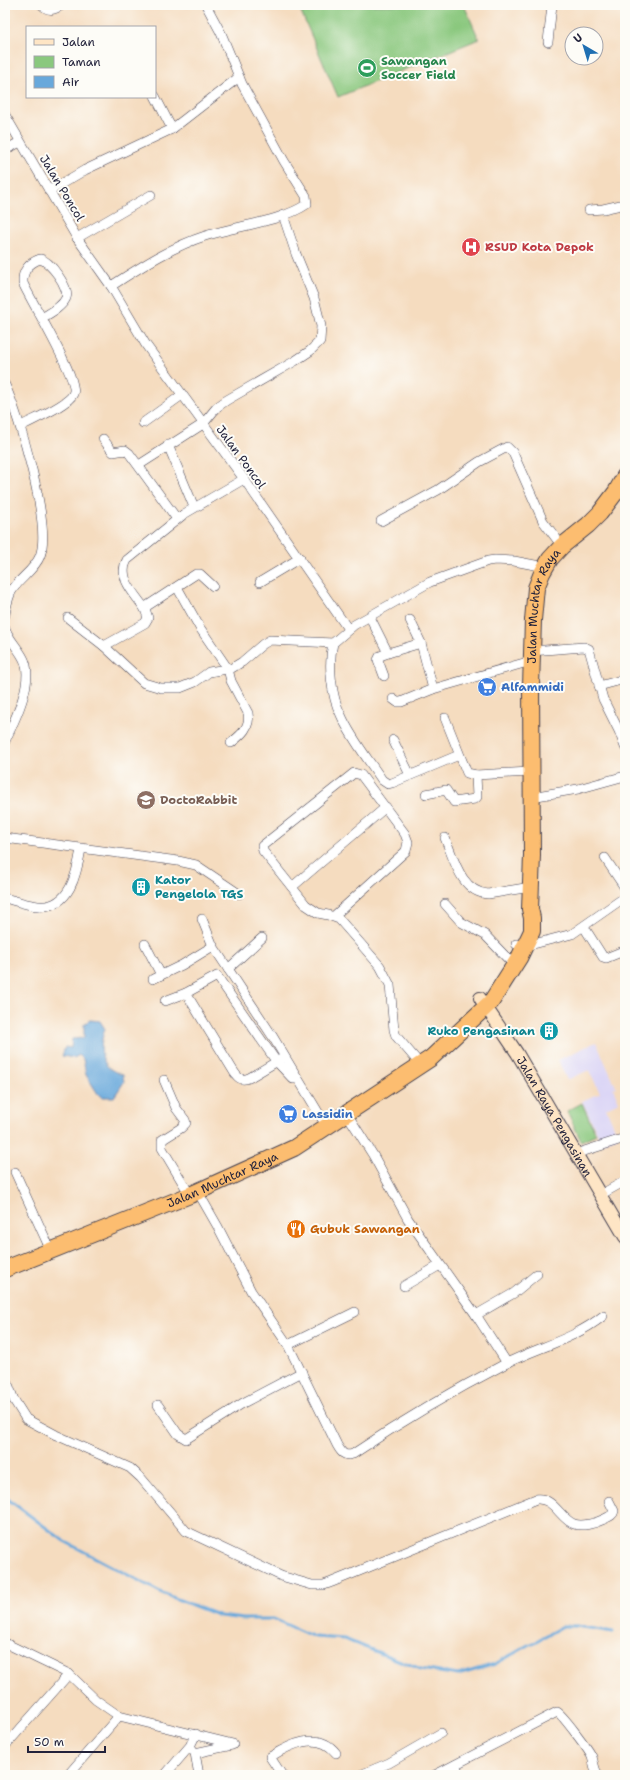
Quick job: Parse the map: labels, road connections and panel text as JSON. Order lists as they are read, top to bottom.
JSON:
{
  "streets": {
    "highway": ["Jalan Muchtar Raya"],
    "main road": ["Jalan Raya Pengasinan"],
    "street": ["Jalan Poncol"]
  },
  "crossings": [
    ["Jalan Muchtar Raya", "Jalan Raya Pengasinan"]
  ],
  "places": {
    "sports": ["Sawangan Soccer Field"],
    "hospital": ["RSUD Kota Depok"],
    "supermarket": ["Alfammidi", "Lassidin"],
    "school or university": ["DoctoRabbit"],
    "building": ["Kator Pengelola TGS", "Ruko Pengasinan"],
    "restaurant": ["Gubuk Sawangan"]
  },
  "legend": ["Jalan", "Taman", "Air"],
  "scale_bar": "50 m",
  "north": "top left"
}
